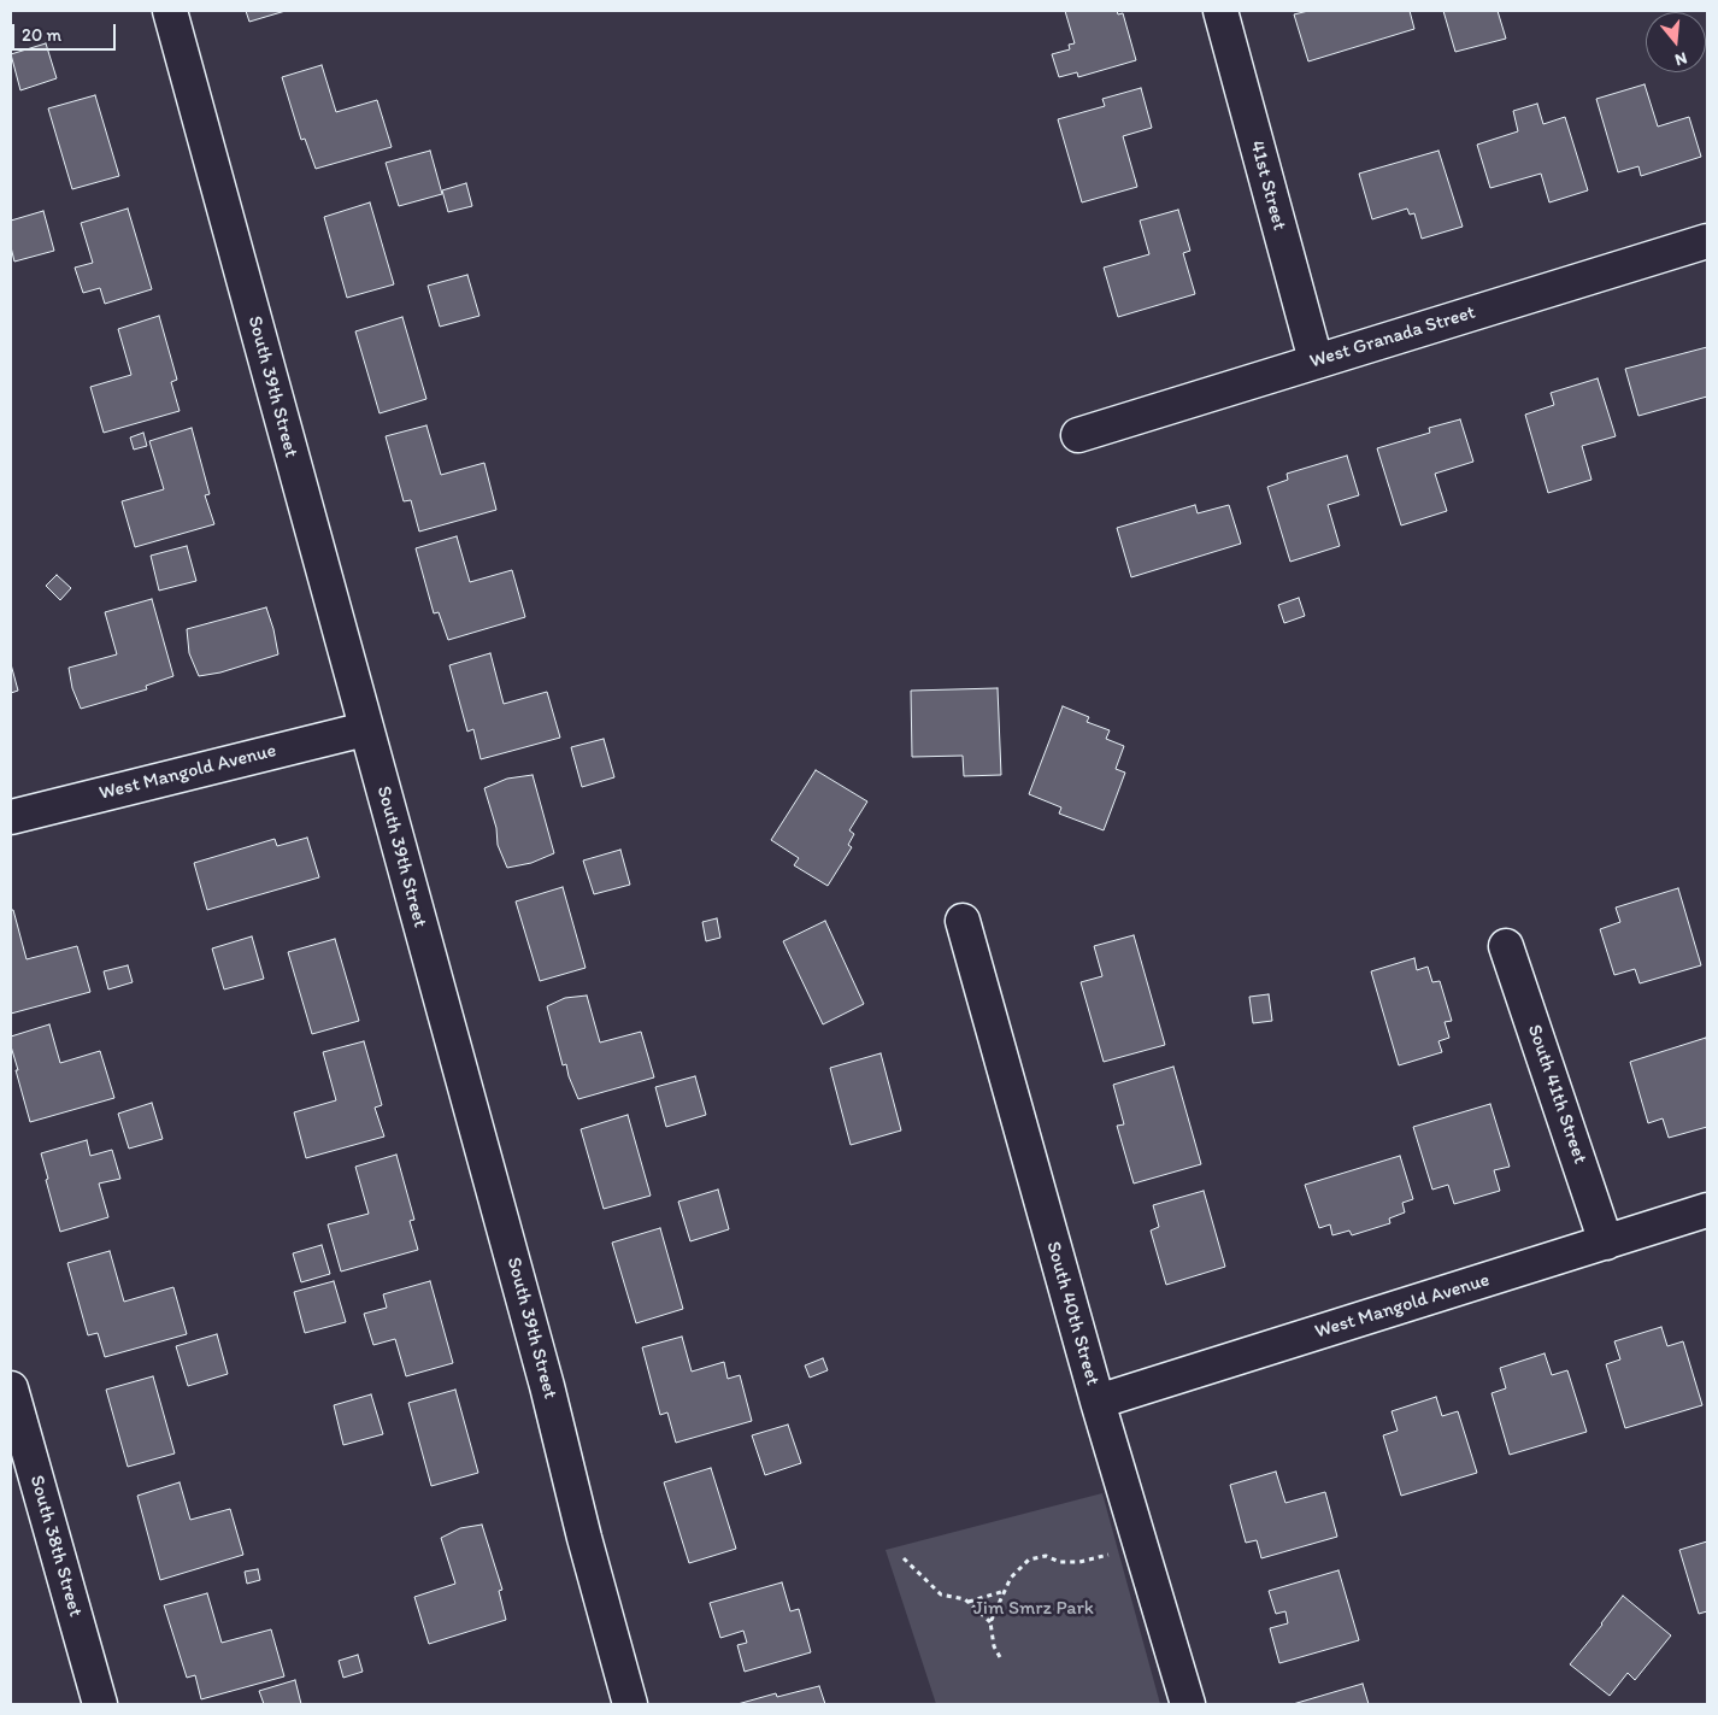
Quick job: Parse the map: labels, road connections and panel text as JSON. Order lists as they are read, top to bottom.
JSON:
{
  "streets": {
    "street": [
      "41st Street",
      "West Granada Street",
      "South 39th Street",
      "West Mangold Avenue",
      "South 41th Street",
      "South 40th Street",
      "South 38th Street"
    ]
  },
  "crossings": [
    ["41st Street", "West Granada Street"],
    ["South 39th Street", "West Mangold Avenue"],
    ["West Mangold Avenue", "South 41th Street"],
    ["West Mangold Avenue", "South 40th Street"]
  ],
  "parks": ["Jim Smrz Park"],
  "scale_bar": "20 m",
  "north": "bottom"
}
